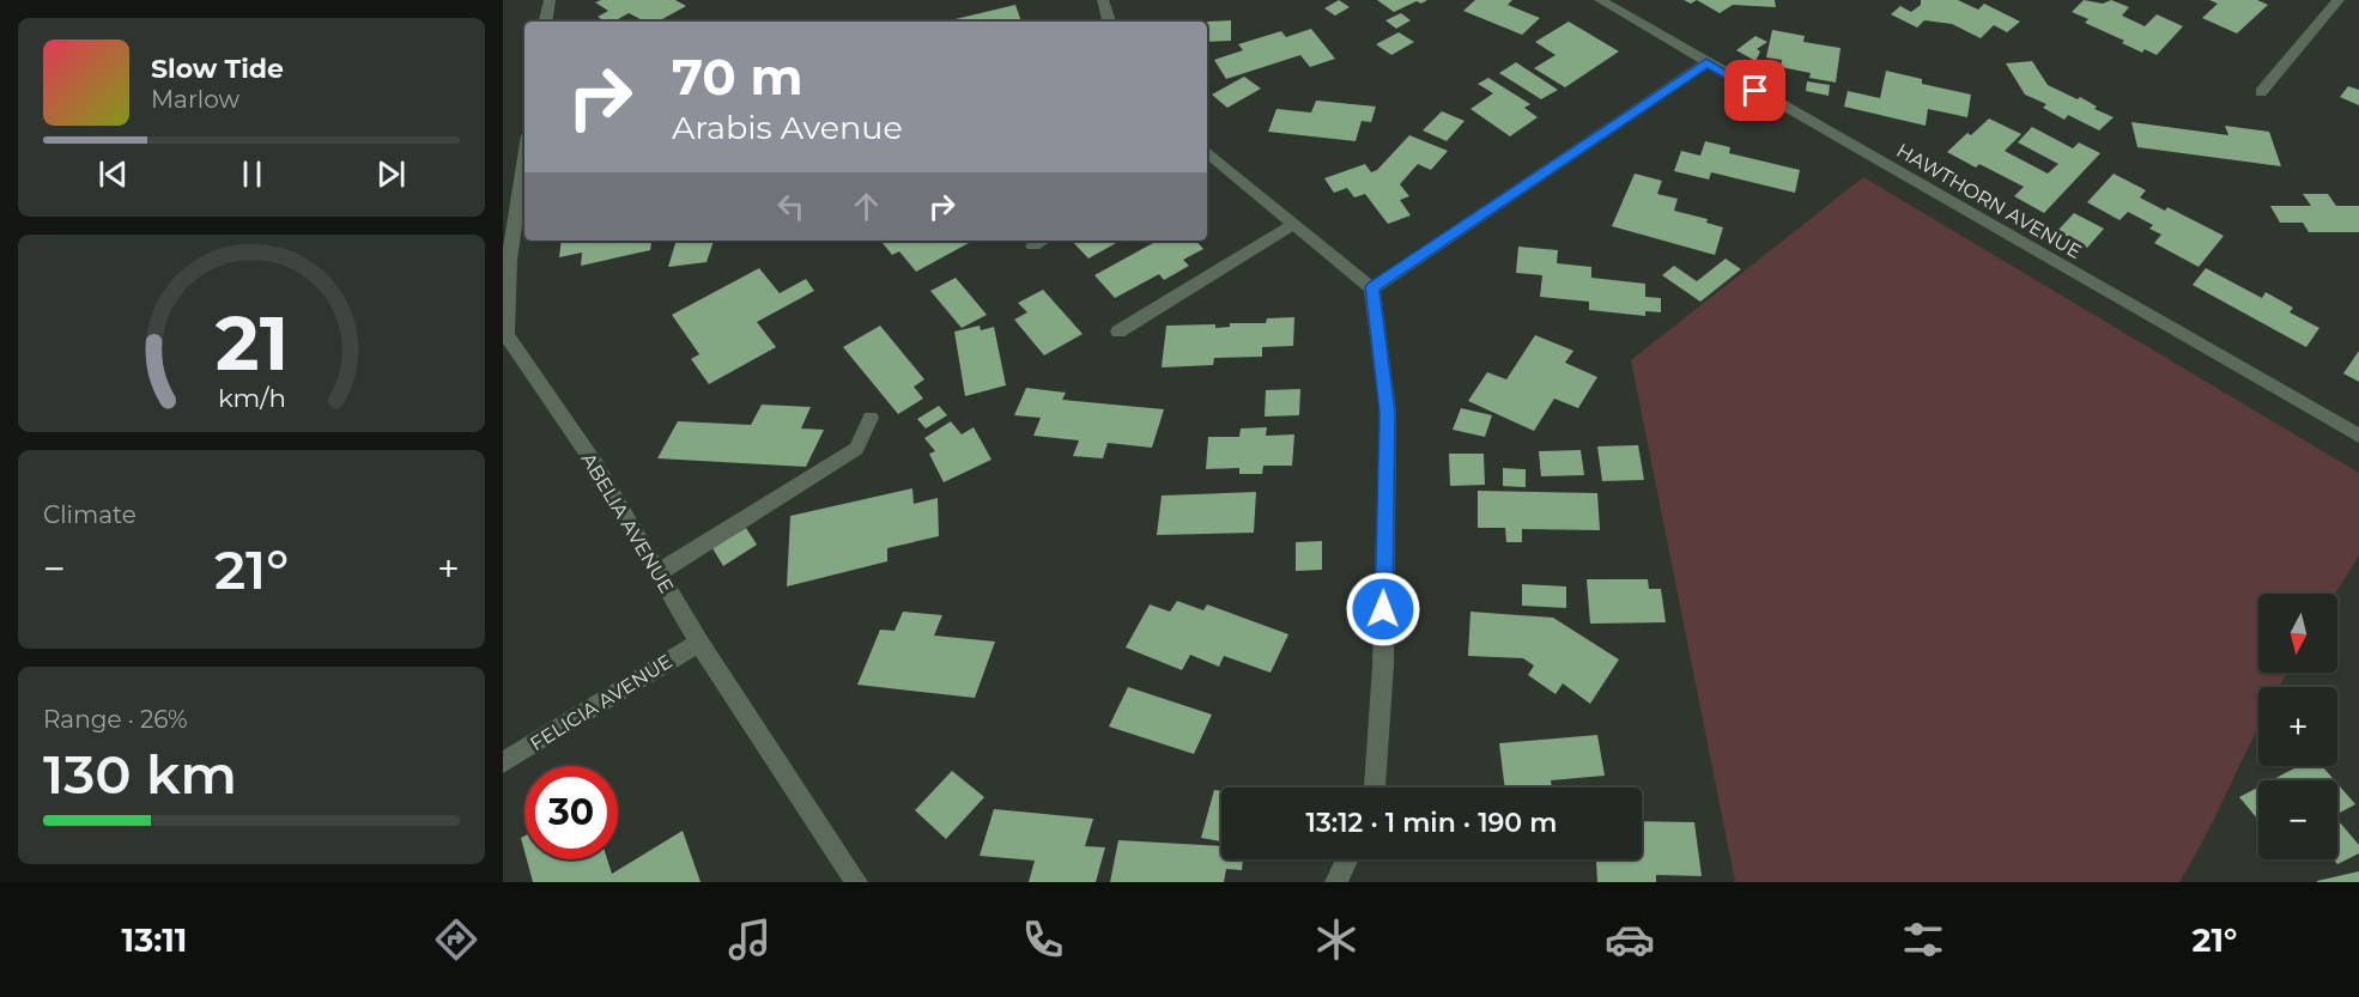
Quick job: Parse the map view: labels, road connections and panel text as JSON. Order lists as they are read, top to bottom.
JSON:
{
  "streets": {
    "street": ["HAWTHORN AVENUE", "ABELIA AVENUE", "FELICIA AVENUE"]
  },
  "crossings": [
    ["ABELIA AVENUE", "FELICIA AVENUE"]
  ],
  "north": "bottom",
  "page": {
    "turn": ["70 m", "Arabis Avenue"],
    "song": ["Slow Tide", "Marlow"],
    "tile": [
      "Climate",
      ["Range · 26%", "130 km"]
    ],
    "heat": ["−", "21°", "+"],
    "map_buttons": ["+", "−"],
    "limit": "30",
    "trip": "13:12 · 1 min · 190 m",
    "tabs": ["13:11", "21°"],
    "gauge": ["21", "km/h"]
  }
}
